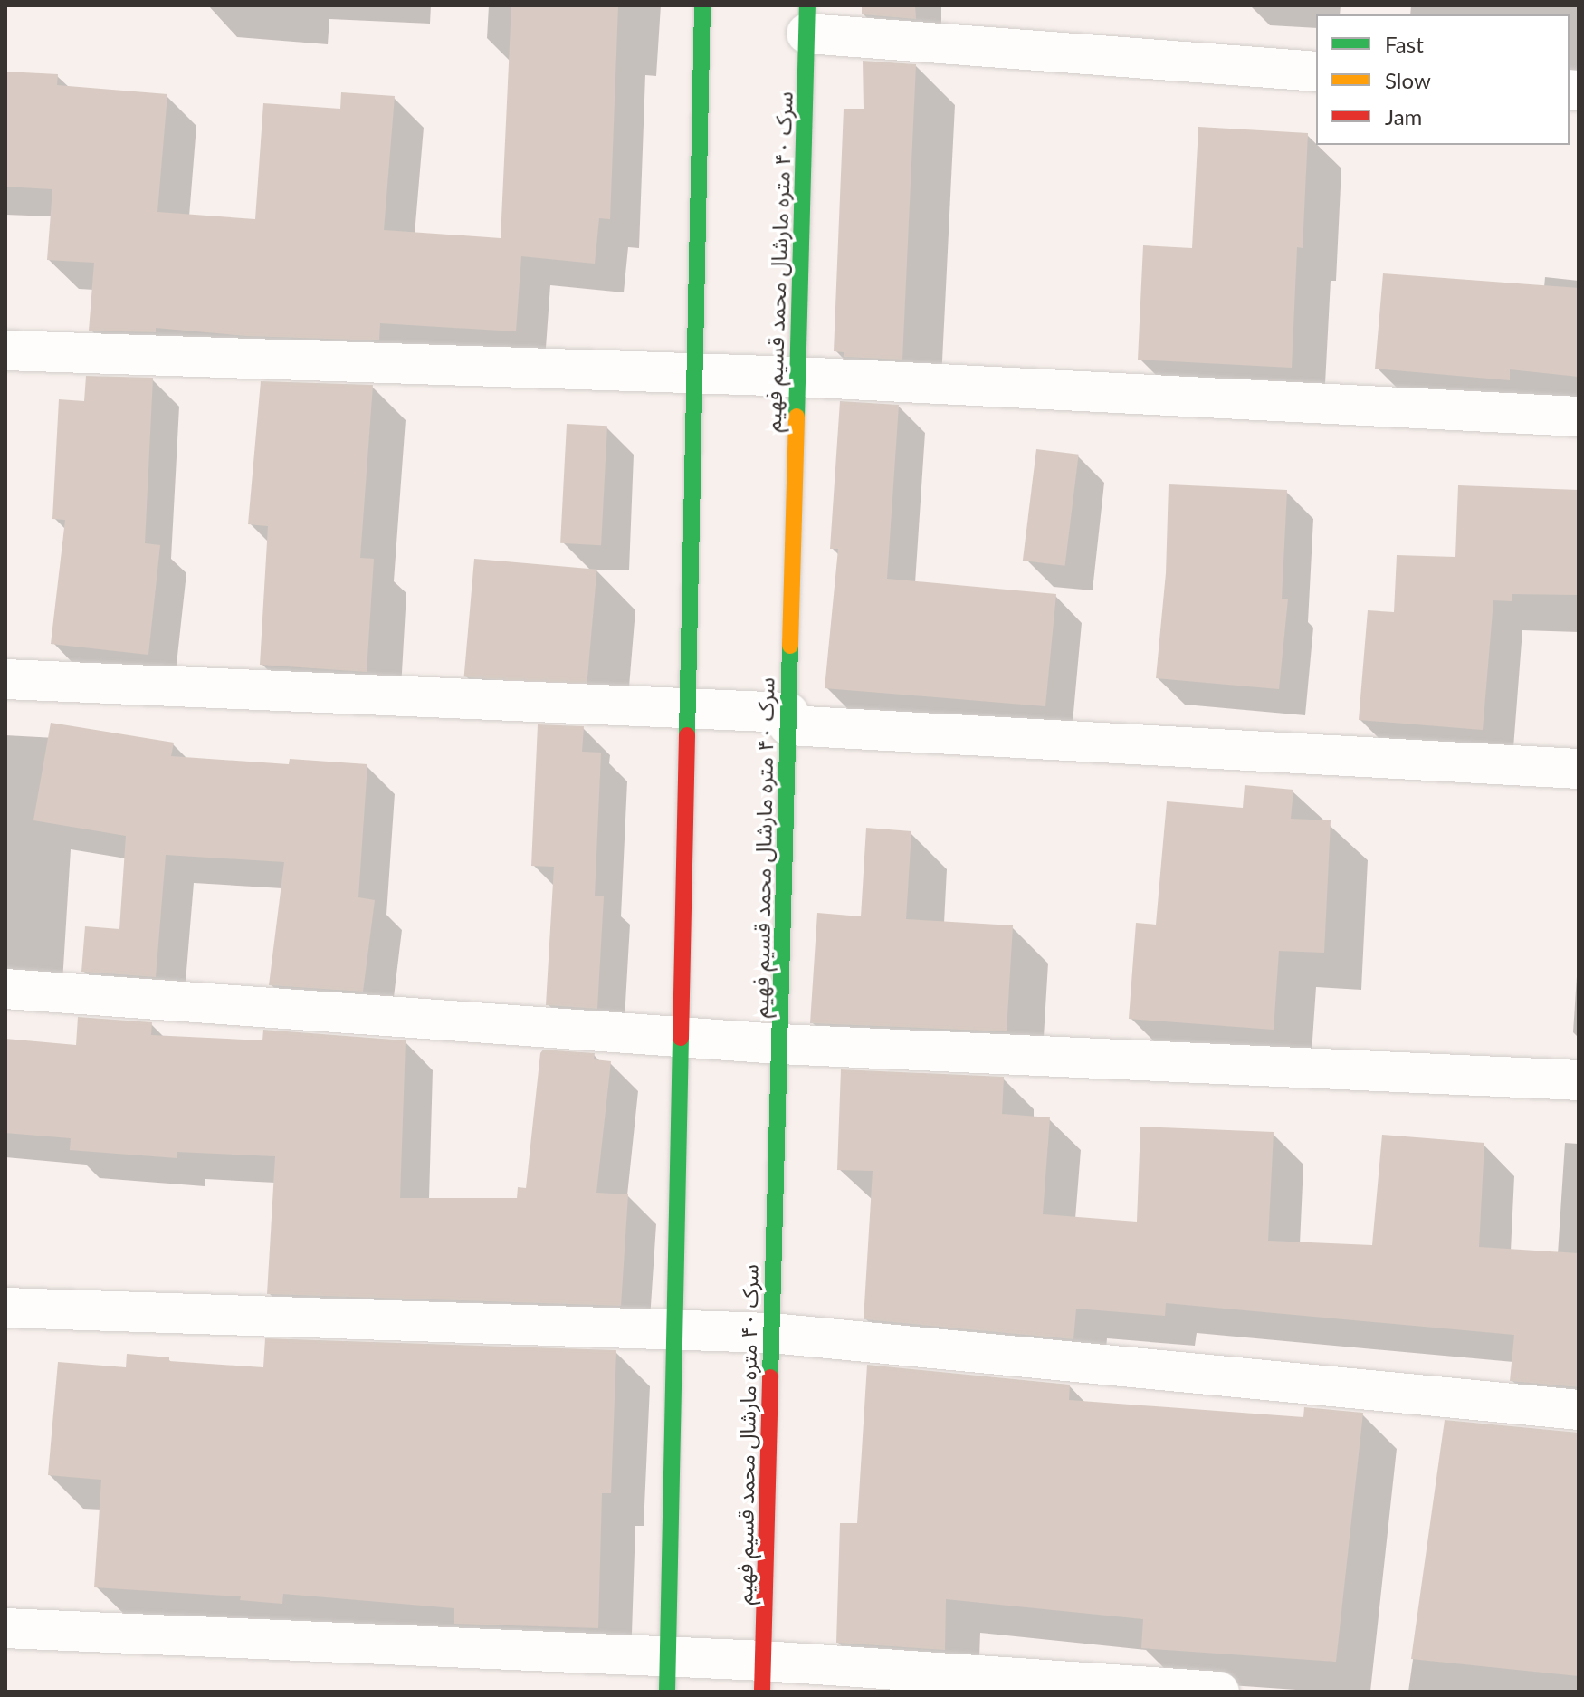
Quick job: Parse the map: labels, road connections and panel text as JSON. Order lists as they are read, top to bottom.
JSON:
{
  "streets": {
    "street": ["سرک ۴۰ متره مارشال محمد قسیم فهیم"]
  },
  "legend": ["Fast", "Slow", "Jam"]
}
